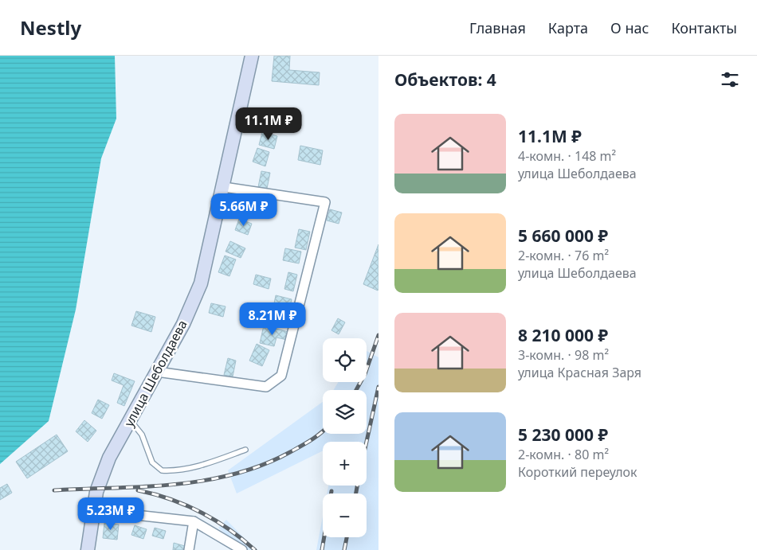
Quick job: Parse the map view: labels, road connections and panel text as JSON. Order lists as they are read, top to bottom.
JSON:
{
  "streets": {
    "street": ["улица Шеболдаева"]
  },
  "page": {
    "header": "Nestly",
    "nav": [
      "Главная",
      "Карта",
      "О нас",
      "Контакты"
    ],
    "heading": "Объектов: 4",
    "list": [
      {
        "name": "11.1M ₽",
        "note": "4-комн. · 148 m² · улица Шеболдаева"
      },
      {
        "name": "5 660 000 ₽",
        "note": "2-комн. · 76 m² · улица Шеболдаева"
      },
      {
        "name": "8 210 000 ₽",
        "note": "3-комн. · 98 m² · улица Красная Заря"
      },
      {
        "name": "5 230 000 ₽",
        "note": "2-комн. · 80 m² · Короткий переулок"
      }
    ],
    "price": [
      "11.1M ₽",
      "5.66M ₽",
      "8.21M ₽",
      "5.23M ₽"
    ],
    "map_buttons": ["+", "−"]
  }
}
